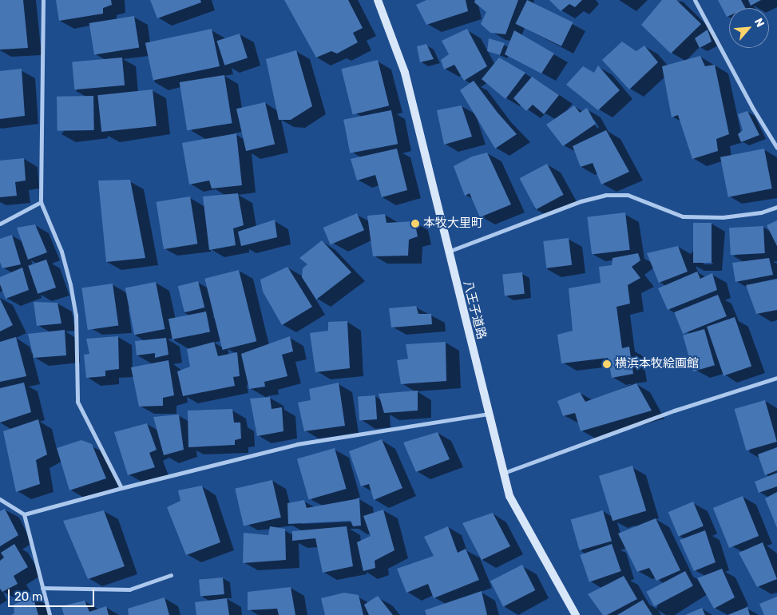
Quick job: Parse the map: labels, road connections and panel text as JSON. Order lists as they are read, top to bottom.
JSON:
{
  "streets": {
    "street": ["八王子道路"]
  },
  "places": ["本牧大里町", "横浜本牧絵画館"],
  "scale_bar": "20 m",
  "north": "top right"
}
